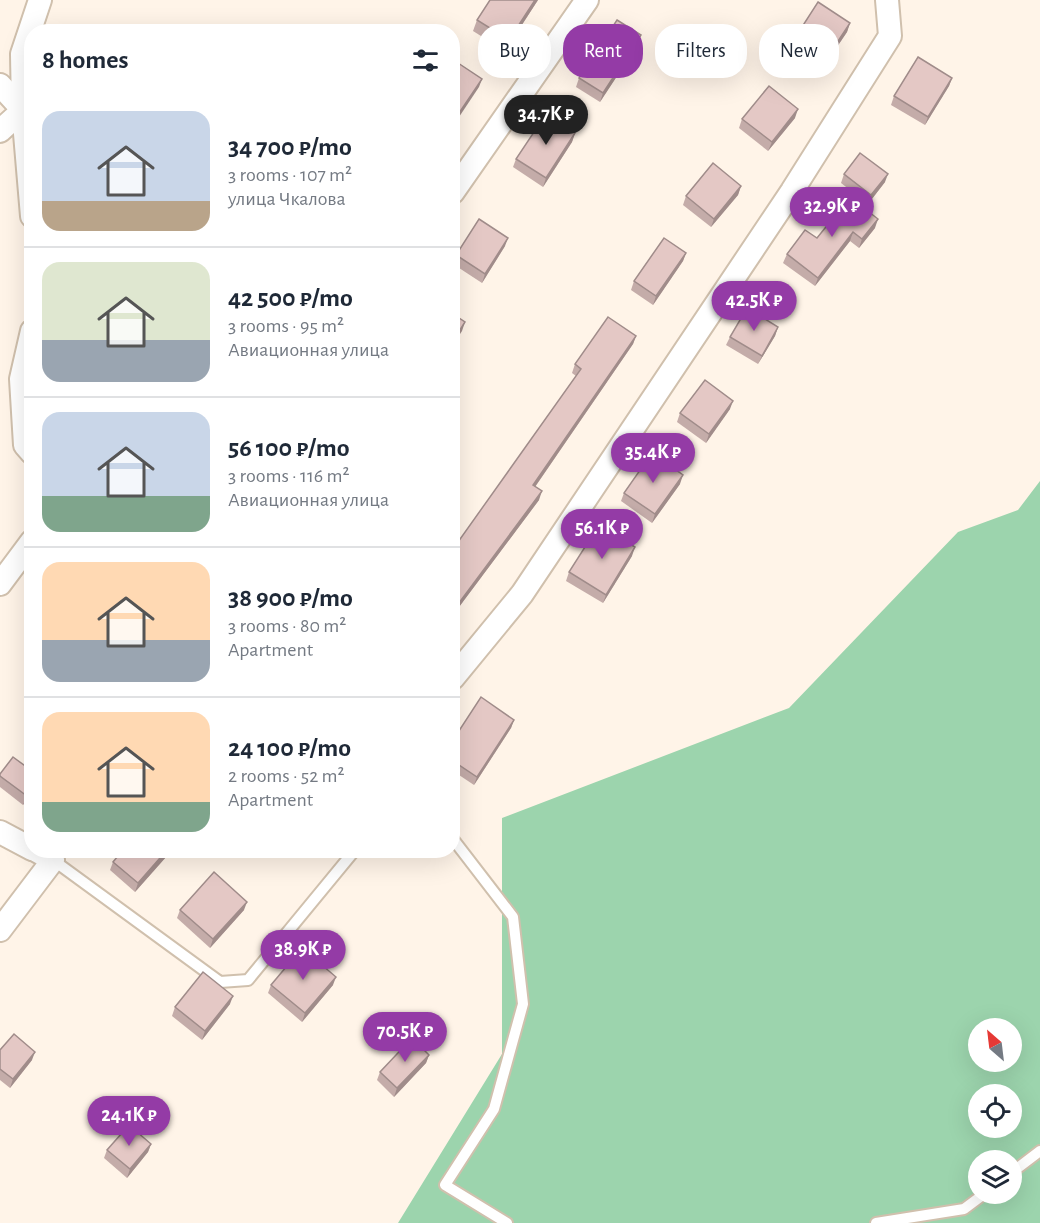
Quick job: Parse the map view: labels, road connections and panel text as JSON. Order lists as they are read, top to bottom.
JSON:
{
  "north": "top left",
  "page": {
    "chip": [
      "Buy",
      "Rent",
      "Filters",
      "New"
    ],
    "heading": "8 homes",
    "price": [
      "34.7K ₽",
      "32.9K ₽",
      "42.5K ₽",
      "35.4K ₽",
      "56.1K ₽",
      "38.9K ₽",
      "70.5K ₽",
      "24.1K ₽"
    ],
    "list": [
      {
        "name": "34 700 ₽/mo",
        "note": "3 rooms · 107 m² · улица Чкалова"
      },
      {
        "name": "42 500 ₽/mo",
        "note": "3 rooms · 95 m² · Авиационная улица"
      },
      {
        "name": "56 100 ₽/mo",
        "note": "3 rooms · 116 m² · Авиационная улица"
      },
      {
        "name": "38 900 ₽/mo",
        "note": "3 rooms · 80 m² · Apartment"
      },
      {
        "name": "24 100 ₽/mo",
        "note": "2 rooms · 52 m² · Apartment"
      }
    ]
  }
}
